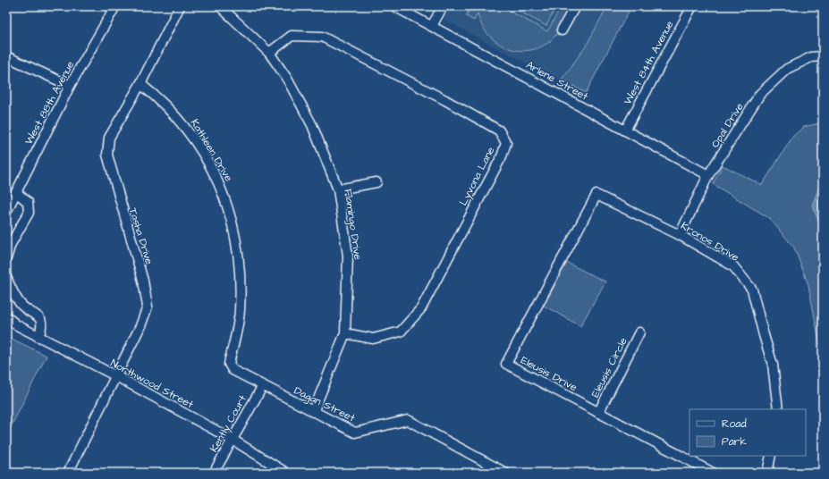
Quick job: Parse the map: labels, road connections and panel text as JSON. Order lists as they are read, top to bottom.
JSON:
{
  "streets": {
    "street": [
      "West 84th Avenue",
      "Arlene Street",
      "West 88th Avenue",
      "Opal Drive",
      "Kathleen Drive",
      "Lyvona Lane",
      "Flamingo Drive",
      "Tasha Drive",
      "Kronos Drive",
      "Eleusis Circle",
      "Eleusis Drive",
      "Northwood Street",
      "Dagan Street",
      "Kently Court"
    ]
  },
  "crossings": [
    ["West 84th Avenue", "Arlene Street"],
    ["Arlene Street", "Opal Drive"],
    ["Opal Drive", "Kronos Drive"],
    ["Kathleen Drive", "Tasha Drive"],
    ["Kathleen Drive", "Dagan Street"],
    ["Lyvona Lane", "Flamingo Drive"],
    ["Flamingo Drive", "Dagan Street"],
    ["Tasha Drive", "Northwood Street"],
    ["Kronos Drive", "Eleusis Drive"],
    ["Eleusis Circle", "Eleusis Drive"],
    ["Northwood Street", "Kently Court"],
    ["Dagan Street", "Kently Court"]
  ],
  "legend": ["Road", "Park"]
}
